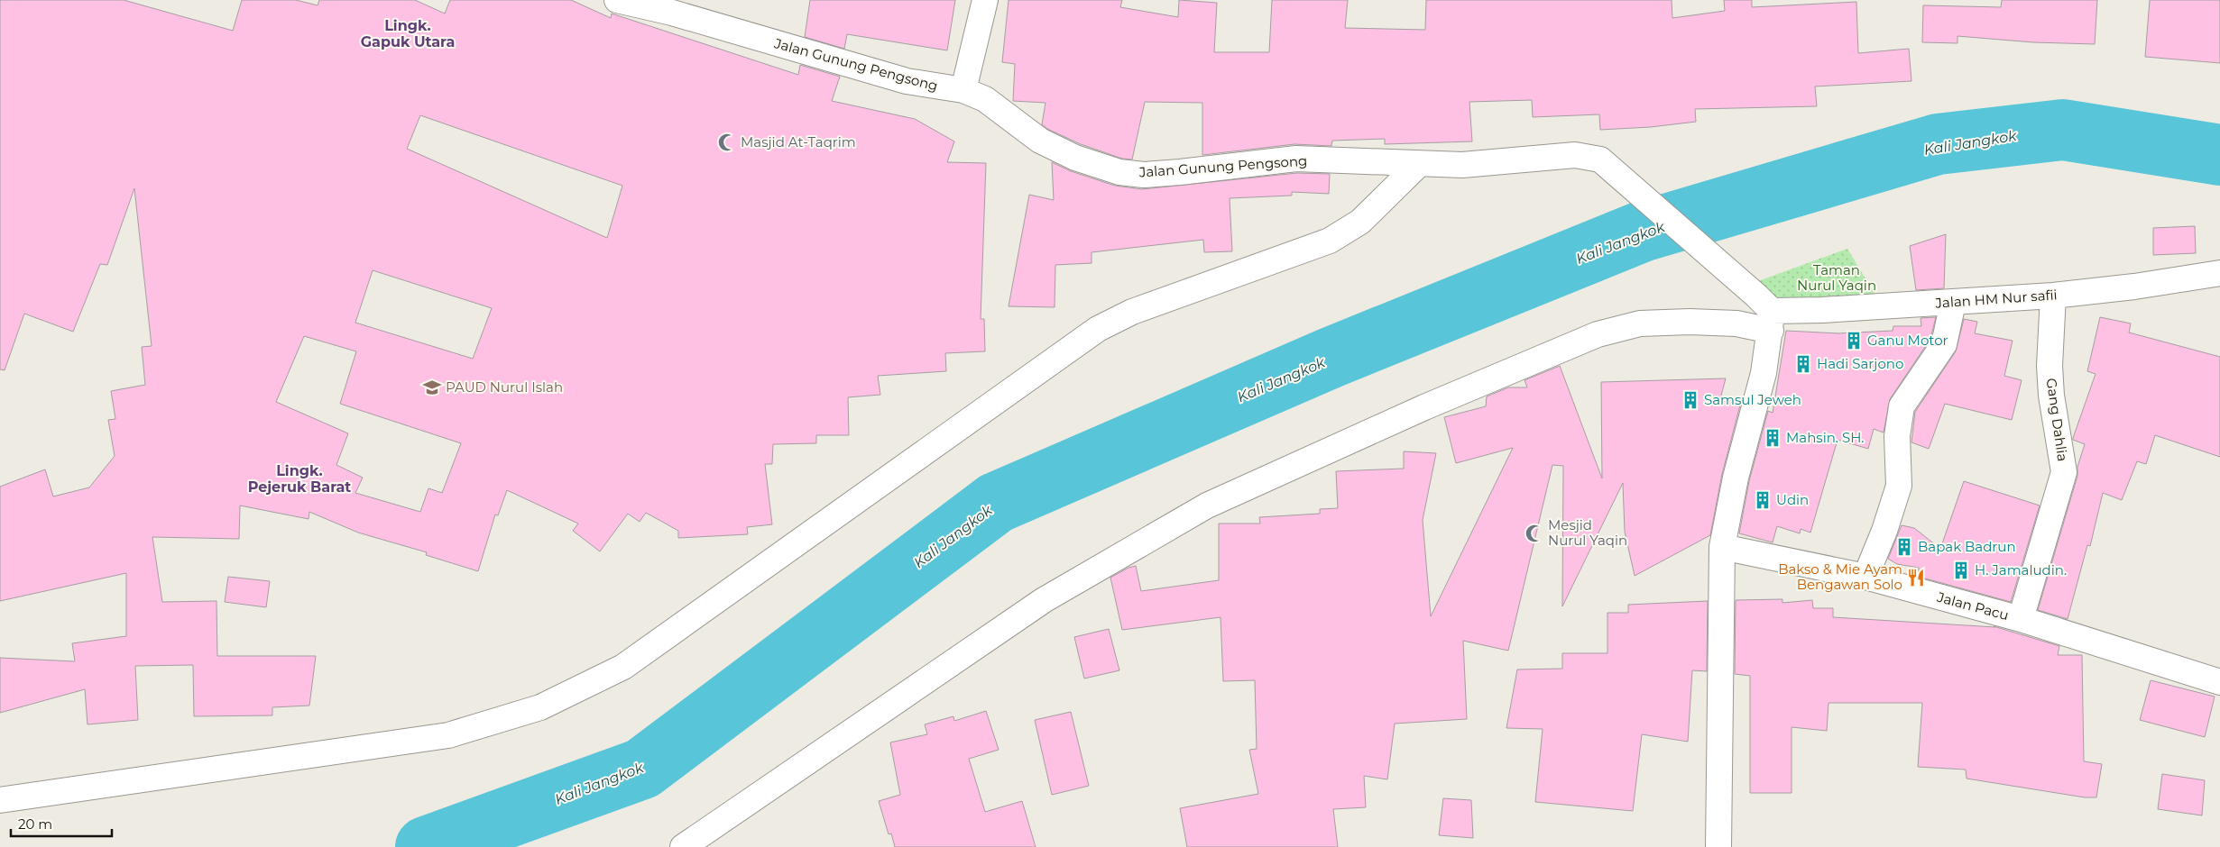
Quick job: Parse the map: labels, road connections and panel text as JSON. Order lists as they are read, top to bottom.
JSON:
{
  "streets": {
    "street": [
      "Jalan Gunung Pengsong",
      "Jalan HM Nur safii",
      "Gang Dahlia",
      "Jalan Pacu"
    ]
  },
  "crossings": [
    ["Jalan Gunung Pengsong", "Jalan HM Nur safii"],
    ["Jalan HM Nur safii", "Gang Dahlia"],
    ["Gang Dahlia", "Jalan Pacu"]
  ],
  "districts": ["Lingk. Gapuk Utara", "Lingk. Pejeruk Barat"],
  "water": ["Kali Jangkok"],
  "parks": ["Taman Nurul Yaqin"],
  "places": {
    "mosque": ["Masjid At-Taqrim", "Mesjid Nurul Yaqin"],
    "building": [
      "Ganu Motor",
      "Hadi Sarjono",
      "Samsul Jeweh",
      "Mahsin. SH.",
      "Udin",
      "Bapak Badrun",
      "H. Jamaludin."
    ],
    "school or university": ["PAUD Nurul Islah"],
    "restaurant": ["Bakso & Mie Ayam Bengawan Solo"]
  },
  "scale_bar": "20 m"
}
